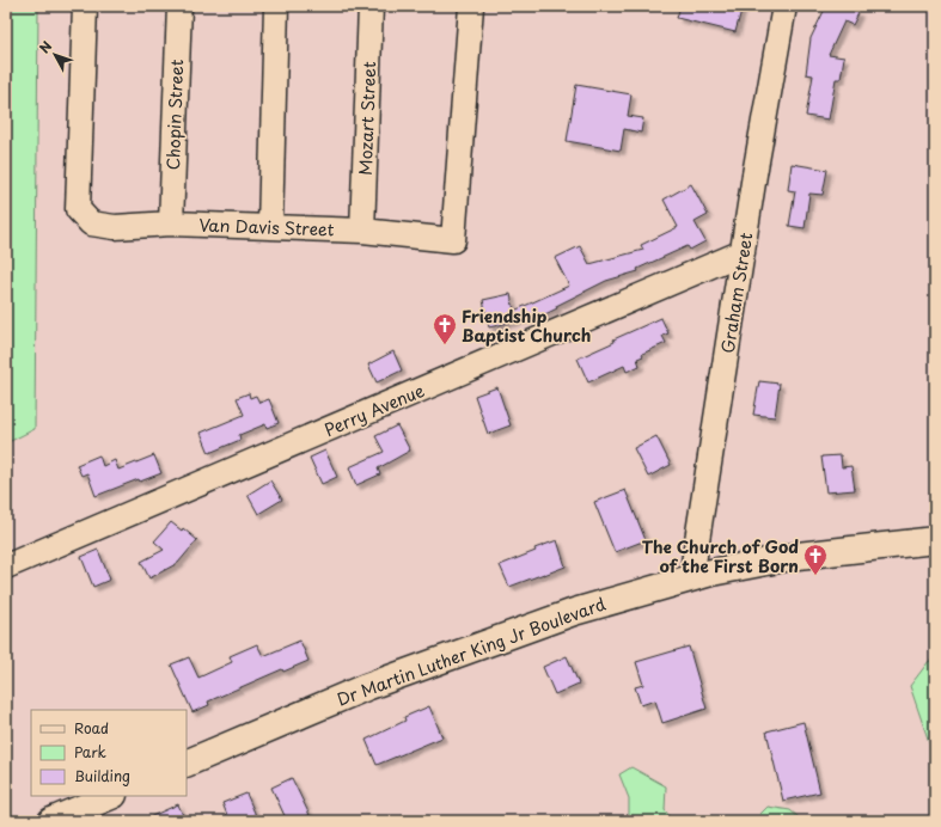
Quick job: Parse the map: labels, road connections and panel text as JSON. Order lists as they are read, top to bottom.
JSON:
{
  "streets": {
    "main road": ["Dr Martin Luther King Jr Boulevard"],
    "street": [
      "Chopin Street",
      "Mozart Street",
      "Van Davis Street",
      "Graham Street",
      "Perry Avenue"
    ]
  },
  "crossings": [
    ["Chopin Street", "Van Davis Street"],
    ["Mozart Street", "Van Davis Street"],
    ["Graham Street", "Perry Avenue"],
    ["Graham Street", "Dr Martin Luther King Jr Boulevard"]
  ],
  "places": {
    "church": ["Friendship Baptist Church", "The Church of God of the First Born"]
  },
  "legend": ["Road", "Park", "Building"],
  "north": "top left"
}
